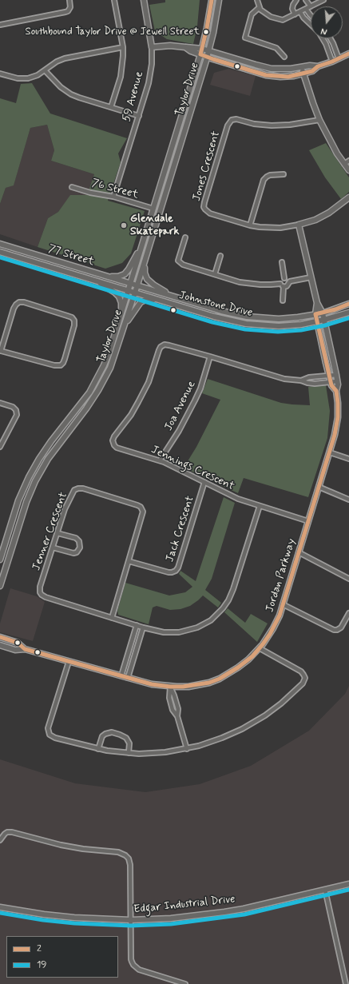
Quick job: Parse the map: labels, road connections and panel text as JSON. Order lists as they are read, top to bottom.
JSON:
{
  "streets": {
    "main road": [
      "Taylor Drive",
      "59 Avenue",
      "Jones Crescent",
      "77 Street",
      "Johnstone Drive",
      "Jordan Parkway",
      "Edgar Industrial Drive"
    ],
    "street": [
      "76 Street",
      "Joa Avenue",
      "Jennings Crescent",
      "Jack Crescent",
      "Jenner Crescent"
    ]
  },
  "crossings": [
    ["Taylor Drive", "76 Street"],
    ["Taylor Drive", "77 Street"],
    ["Taylor Drive", "Johnstone Drive"],
    ["59 Avenue", "76 Street"],
    ["77 Street", "Johnstone Drive"],
    ["Johnstone Drive", "Jordan Parkway"],
    ["Joa Avenue", "Jennings Crescent"],
    ["Jennings Crescent", "Jack Crescent"],
    ["Jennings Crescent", "Jenner Crescent"],
    ["Jennings Crescent", "Jordan Parkway"],
    ["Jack Crescent", "Jenner Crescent"]
  ],
  "places": ["Southbound Taylor Drive @ Jewell Street", "Glendale Skatepark"],
  "lines": ["transit line 2", "transit line 19"],
  "legend": ["2", "19"],
  "north": "bottom"
}
